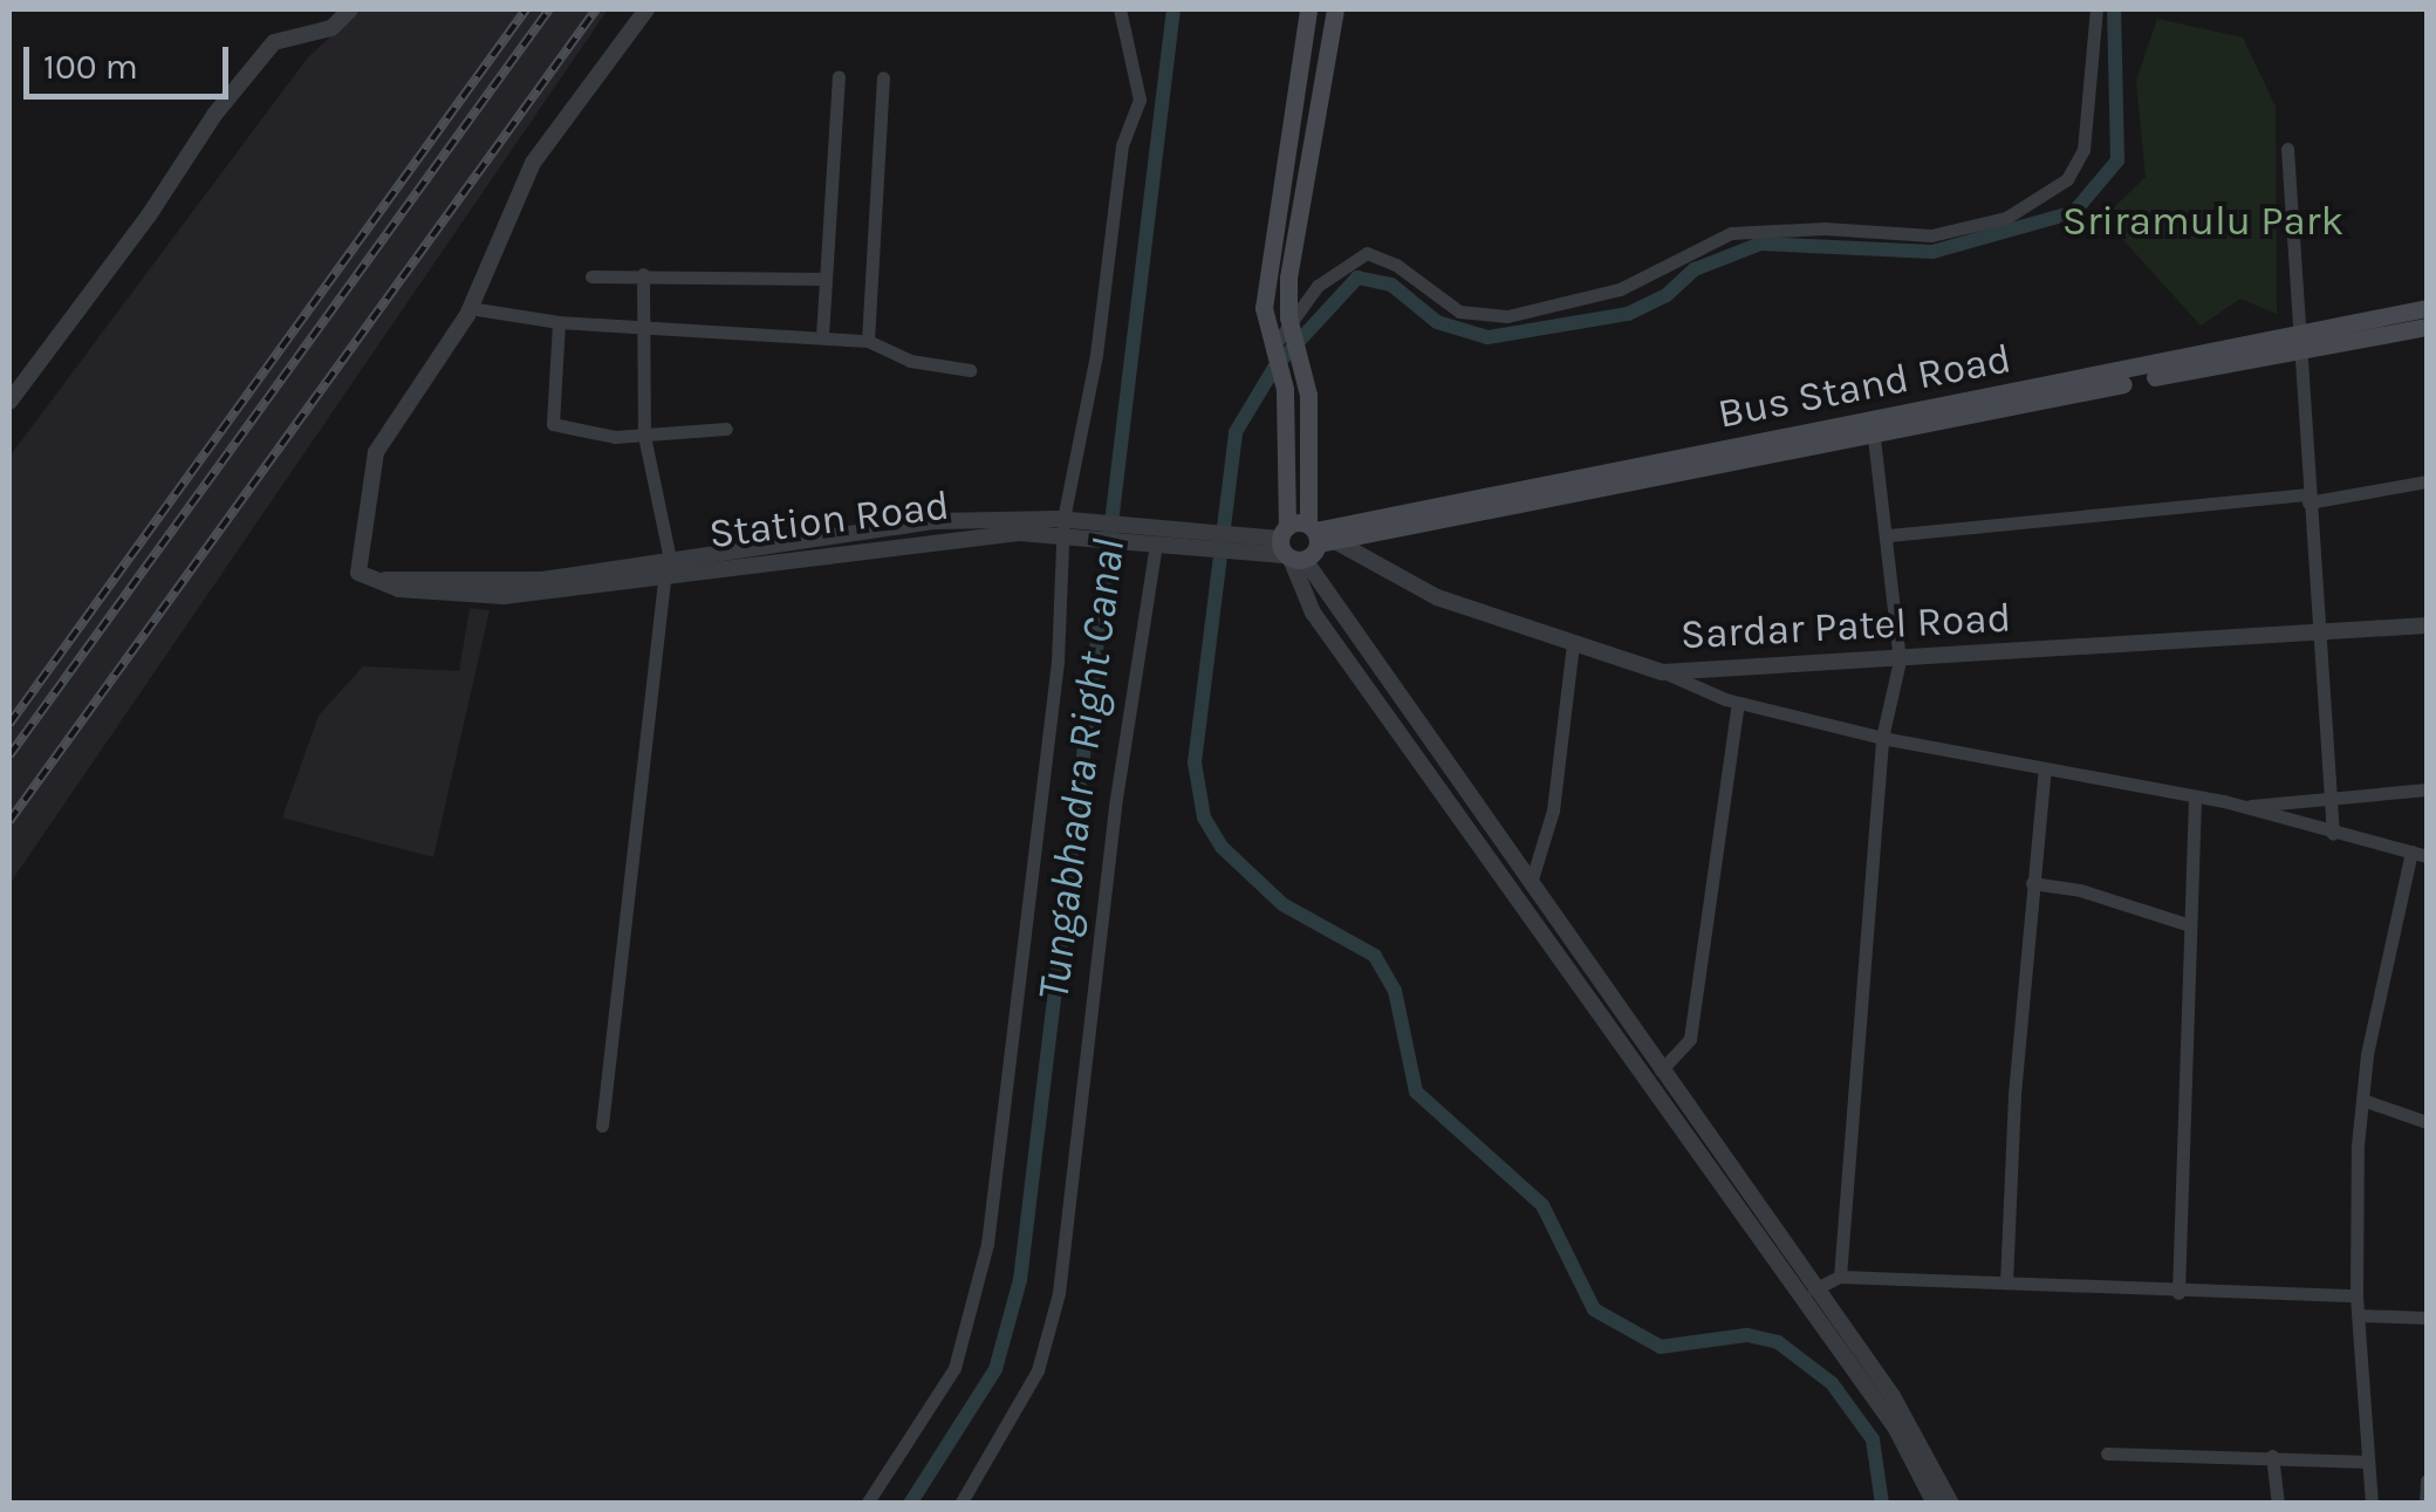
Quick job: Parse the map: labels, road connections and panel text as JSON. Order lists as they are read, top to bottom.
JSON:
{
  "streets": {
    "main road": ["Bus Stand Road"],
    "street": ["Station Road", "Sardar Patel Road"]
  },
  "crossings": [
    ["Bus Stand Road", "Sardar Patel Road"]
  ],
  "water": ["Tungabhadra Right Canal"],
  "parks": ["Sriramulu Park"],
  "scale_bar": "100 m"
}
